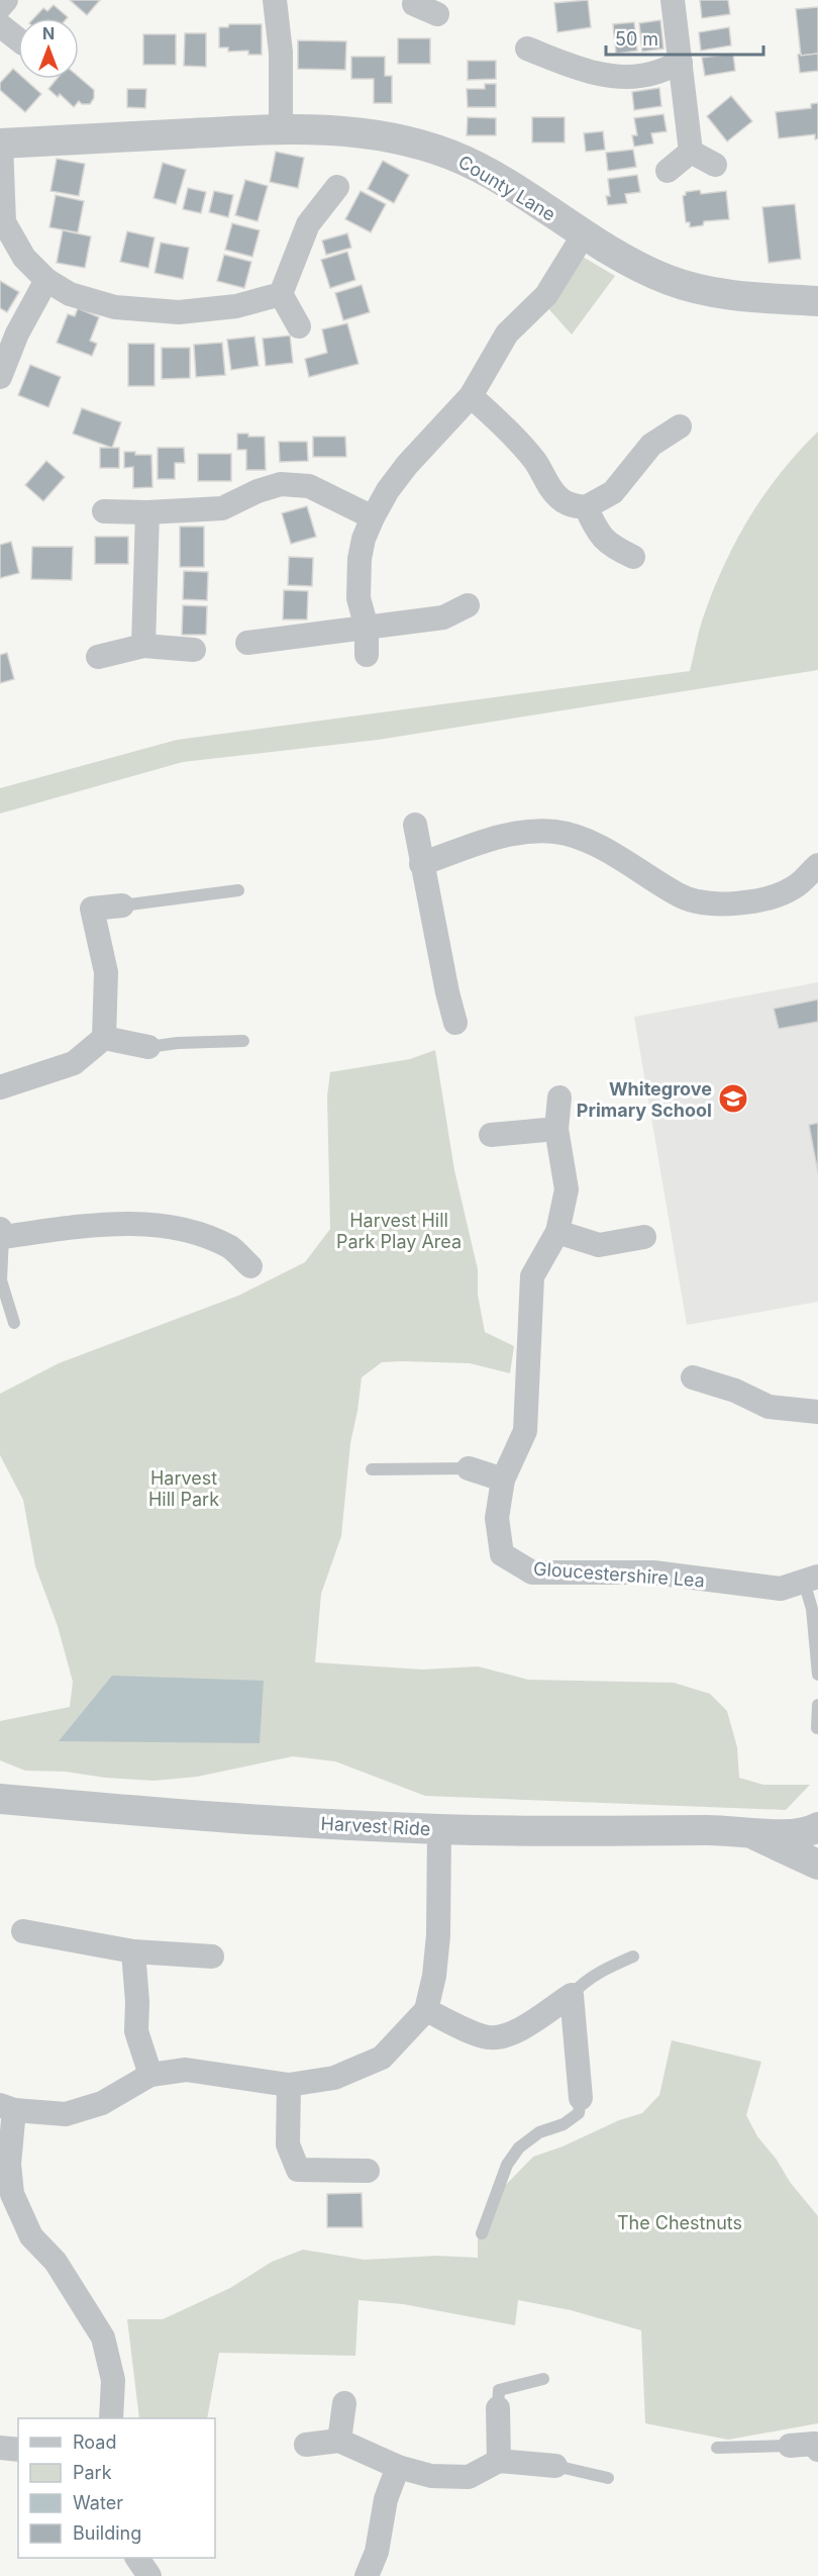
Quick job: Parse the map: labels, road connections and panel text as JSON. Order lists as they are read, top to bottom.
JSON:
{
  "streets": {
    "street": ["County Lane", "Gloucestershire Lea", "Harvest Ride"]
  },
  "parks": ["Harvest Hill Park Play Area", "Harvest Hill Park", "The Chestnuts"],
  "places": {
    "school or university": ["Whitegrove Primary School"]
  },
  "legend": [
    "Road",
    "Park",
    "Water",
    "Building"
  ],
  "scale_bar": "50 m",
  "north": "top"
}
